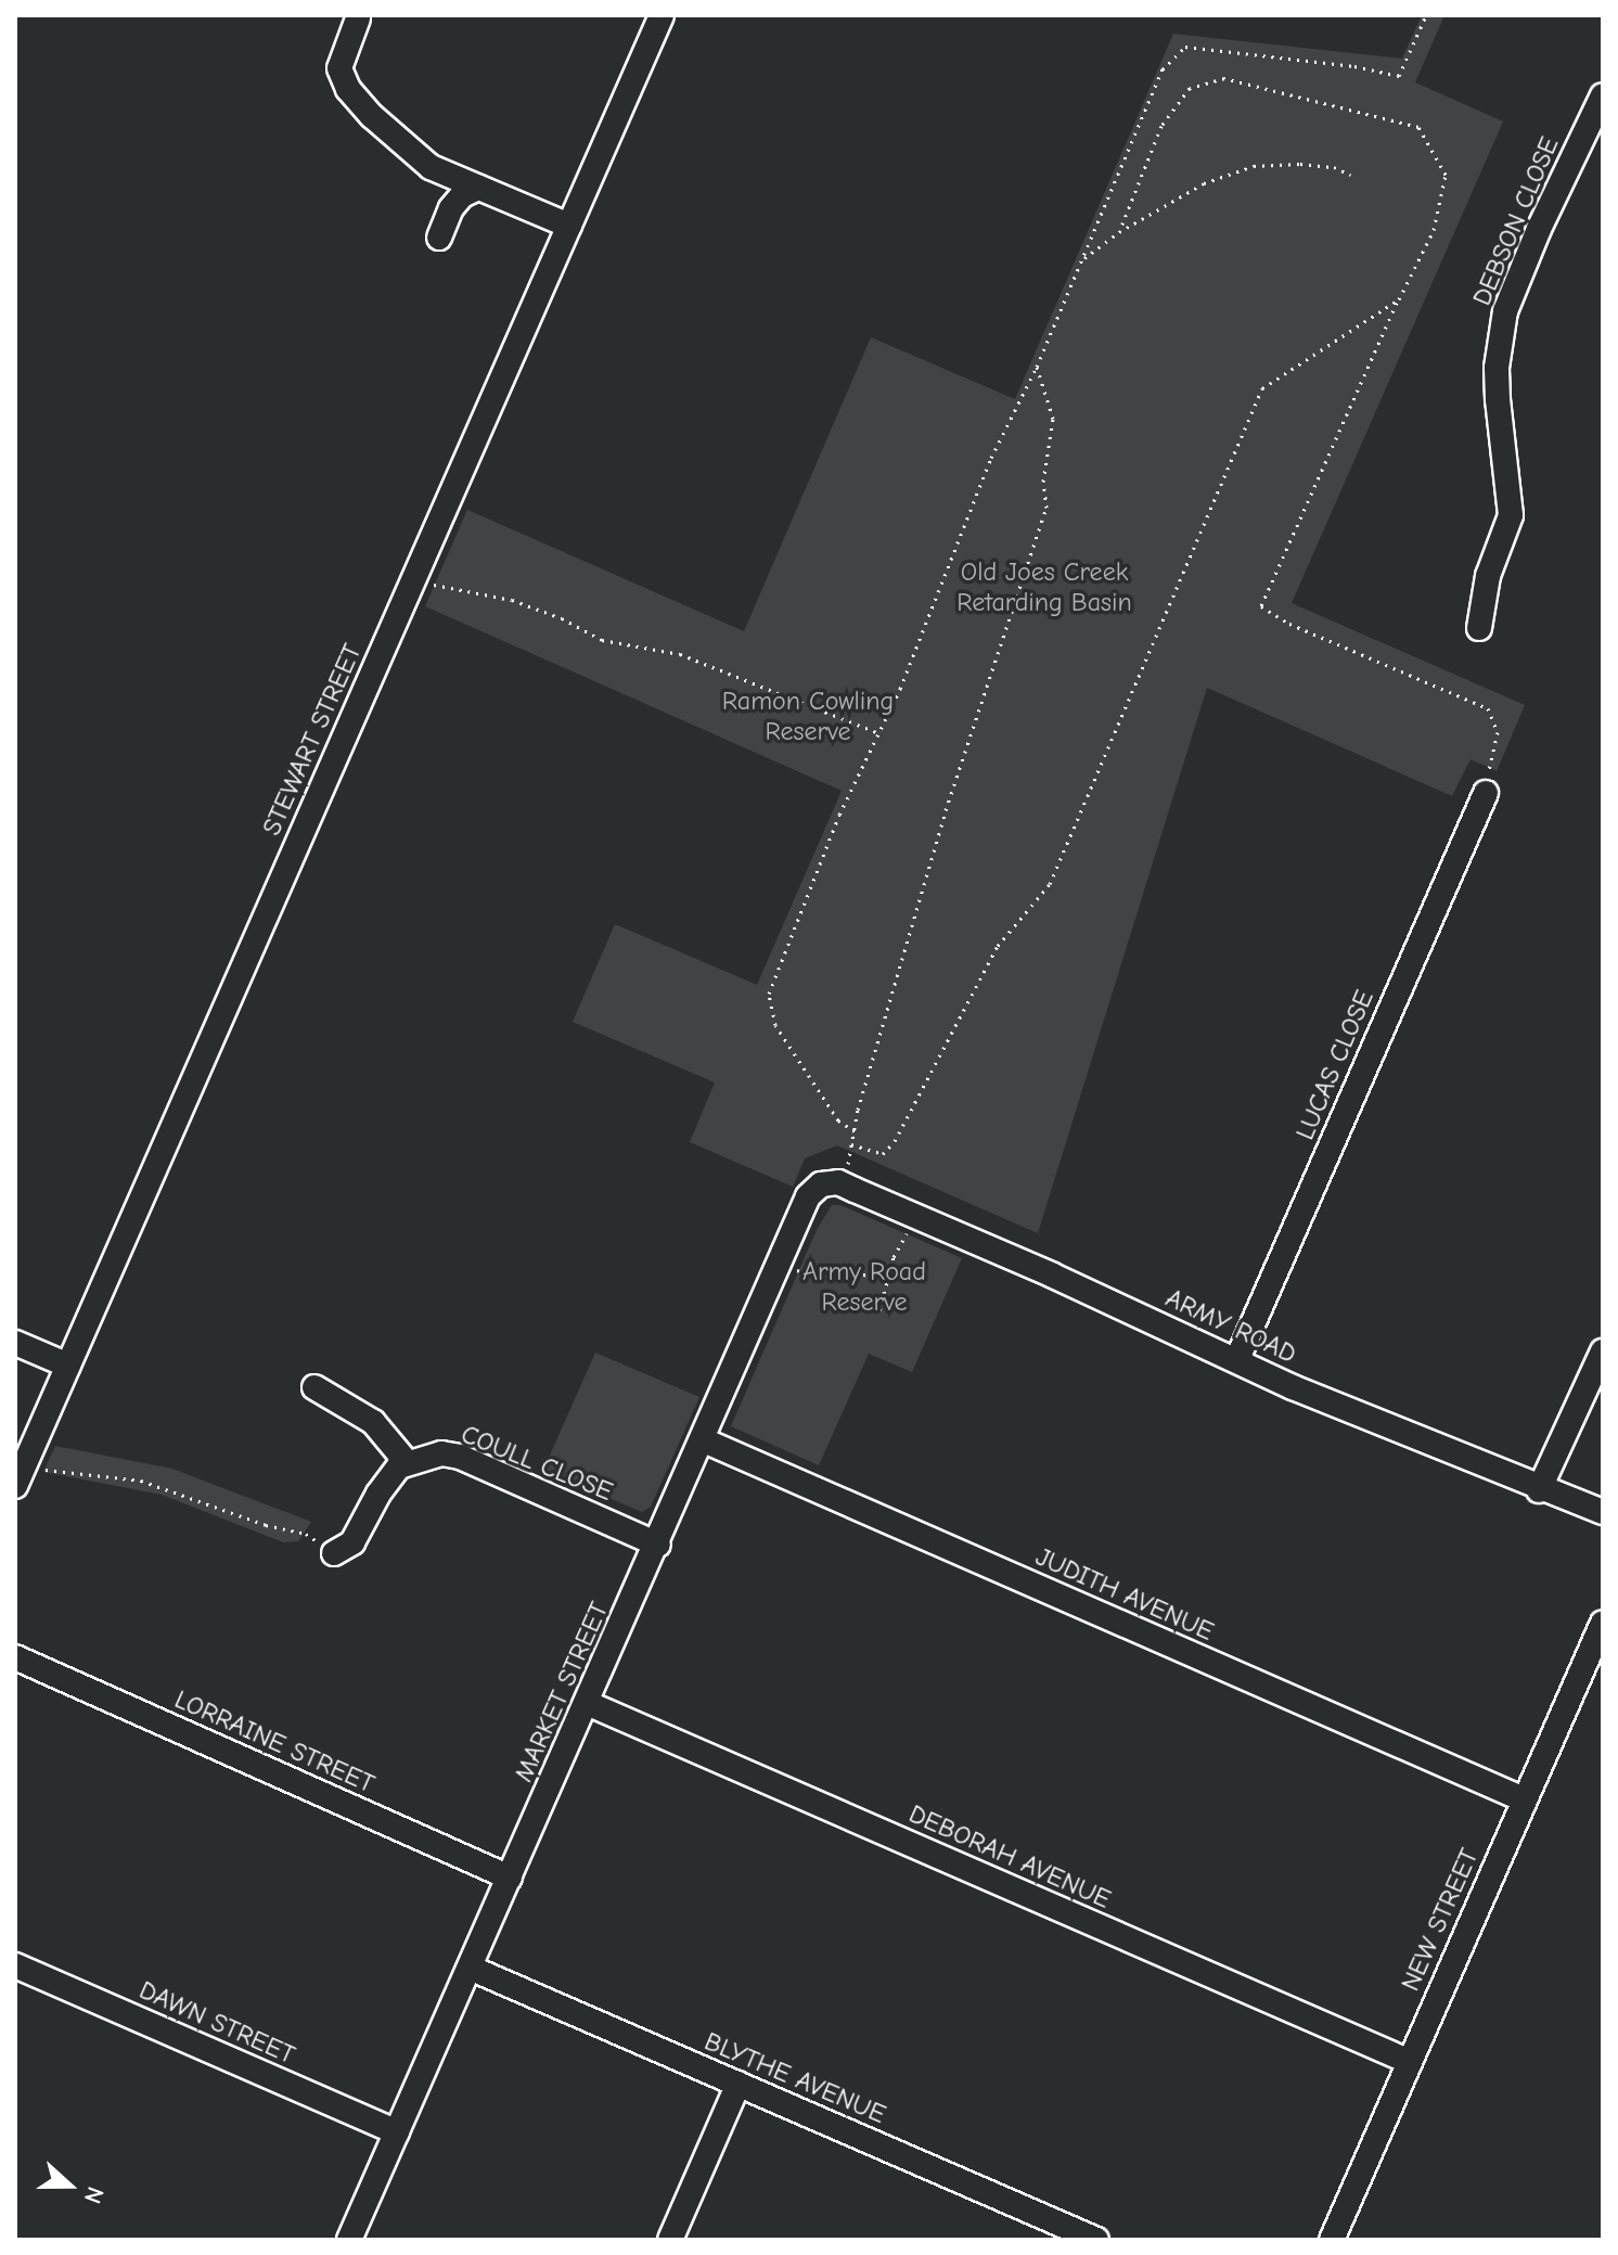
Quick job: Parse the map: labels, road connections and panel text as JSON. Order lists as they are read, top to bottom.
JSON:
{
  "streets": {
    "street": [
      "DEBSON CLOSE",
      "STEWART STREET",
      "LUCAS CLOSE",
      "ARMY ROAD",
      "COULL CLOSE",
      "JUDITH AVENUE",
      "MARKET STREET",
      "LORRAINE STREET",
      "DEBORAH AVENUE",
      "NEW STREET",
      "DAWN STREET",
      "BLYTHE AVENUE"
    ]
  },
  "crossings": [
    ["LUCAS CLOSE", "ARMY ROAD"],
    ["ARMY ROAD", "MARKET STREET"],
    ["COULL CLOSE", "MARKET STREET"],
    ["JUDITH AVENUE", "MARKET STREET"],
    ["JUDITH AVENUE", "NEW STREET"],
    ["MARKET STREET", "LORRAINE STREET"],
    ["MARKET STREET", "DEBORAH AVENUE"],
    ["MARKET STREET", "DAWN STREET"],
    ["MARKET STREET", "BLYTHE AVENUE"],
    ["DEBORAH AVENUE", "NEW STREET"]
  ],
  "parks": ["Old Joes Creek Retarding Basin", "Ramon Cowling Reserve", "Army Road Reserve"],
  "north": "right"
}
